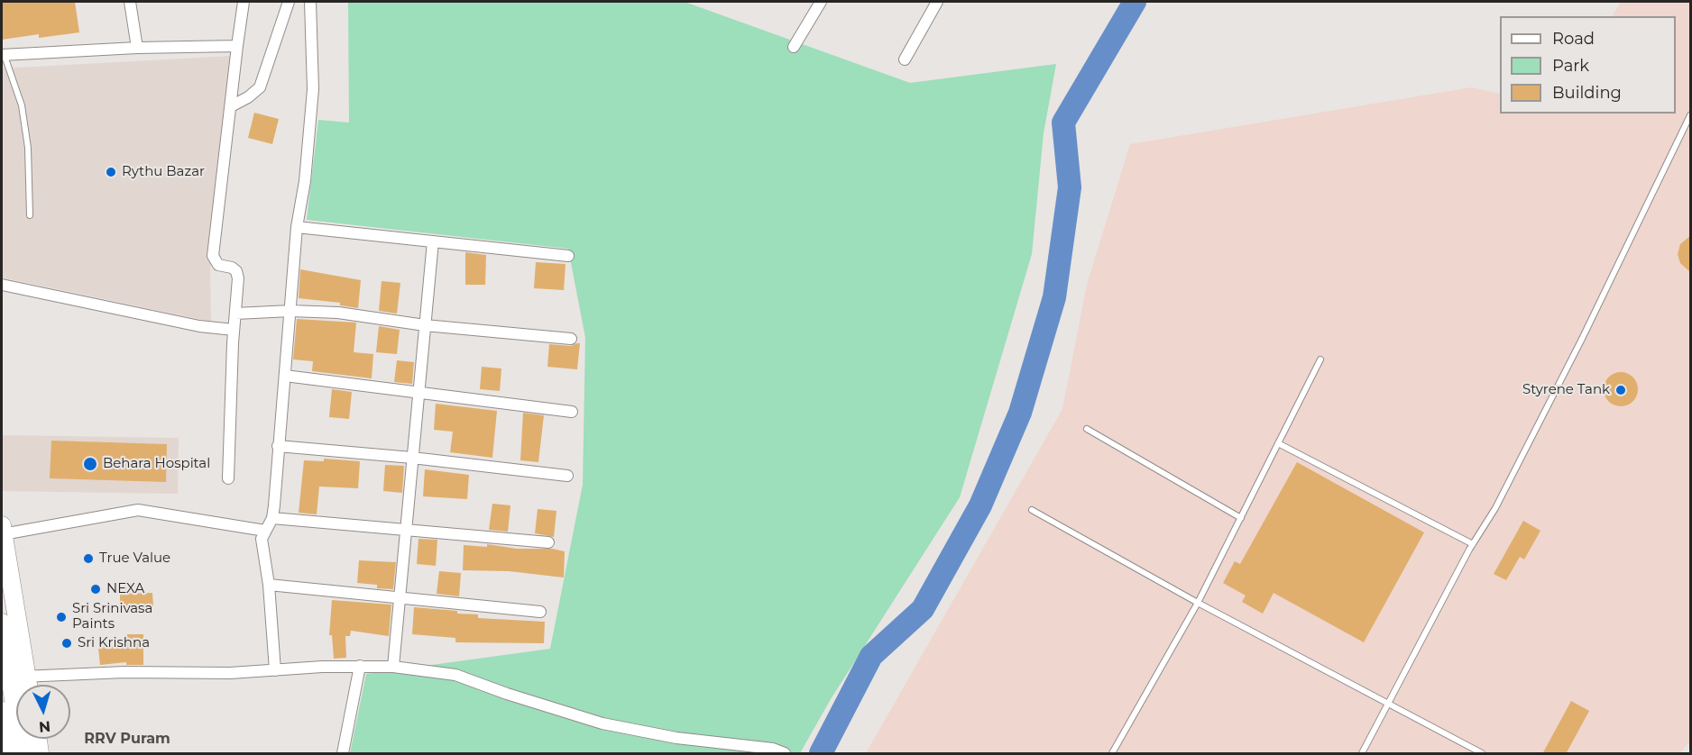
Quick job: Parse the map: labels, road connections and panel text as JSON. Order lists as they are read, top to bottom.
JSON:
{
  "districts": ["RRV Puram"],
  "places": [
    "Rythu Bazar",
    "Styrene Tank",
    "Behara Hospital",
    "True Value",
    "NEXA",
    "Sri Srinivasa Paints",
    "Sri Krishna"
  ],
  "legend": ["Road", "Park", "Building"],
  "north": "bottom"
}
